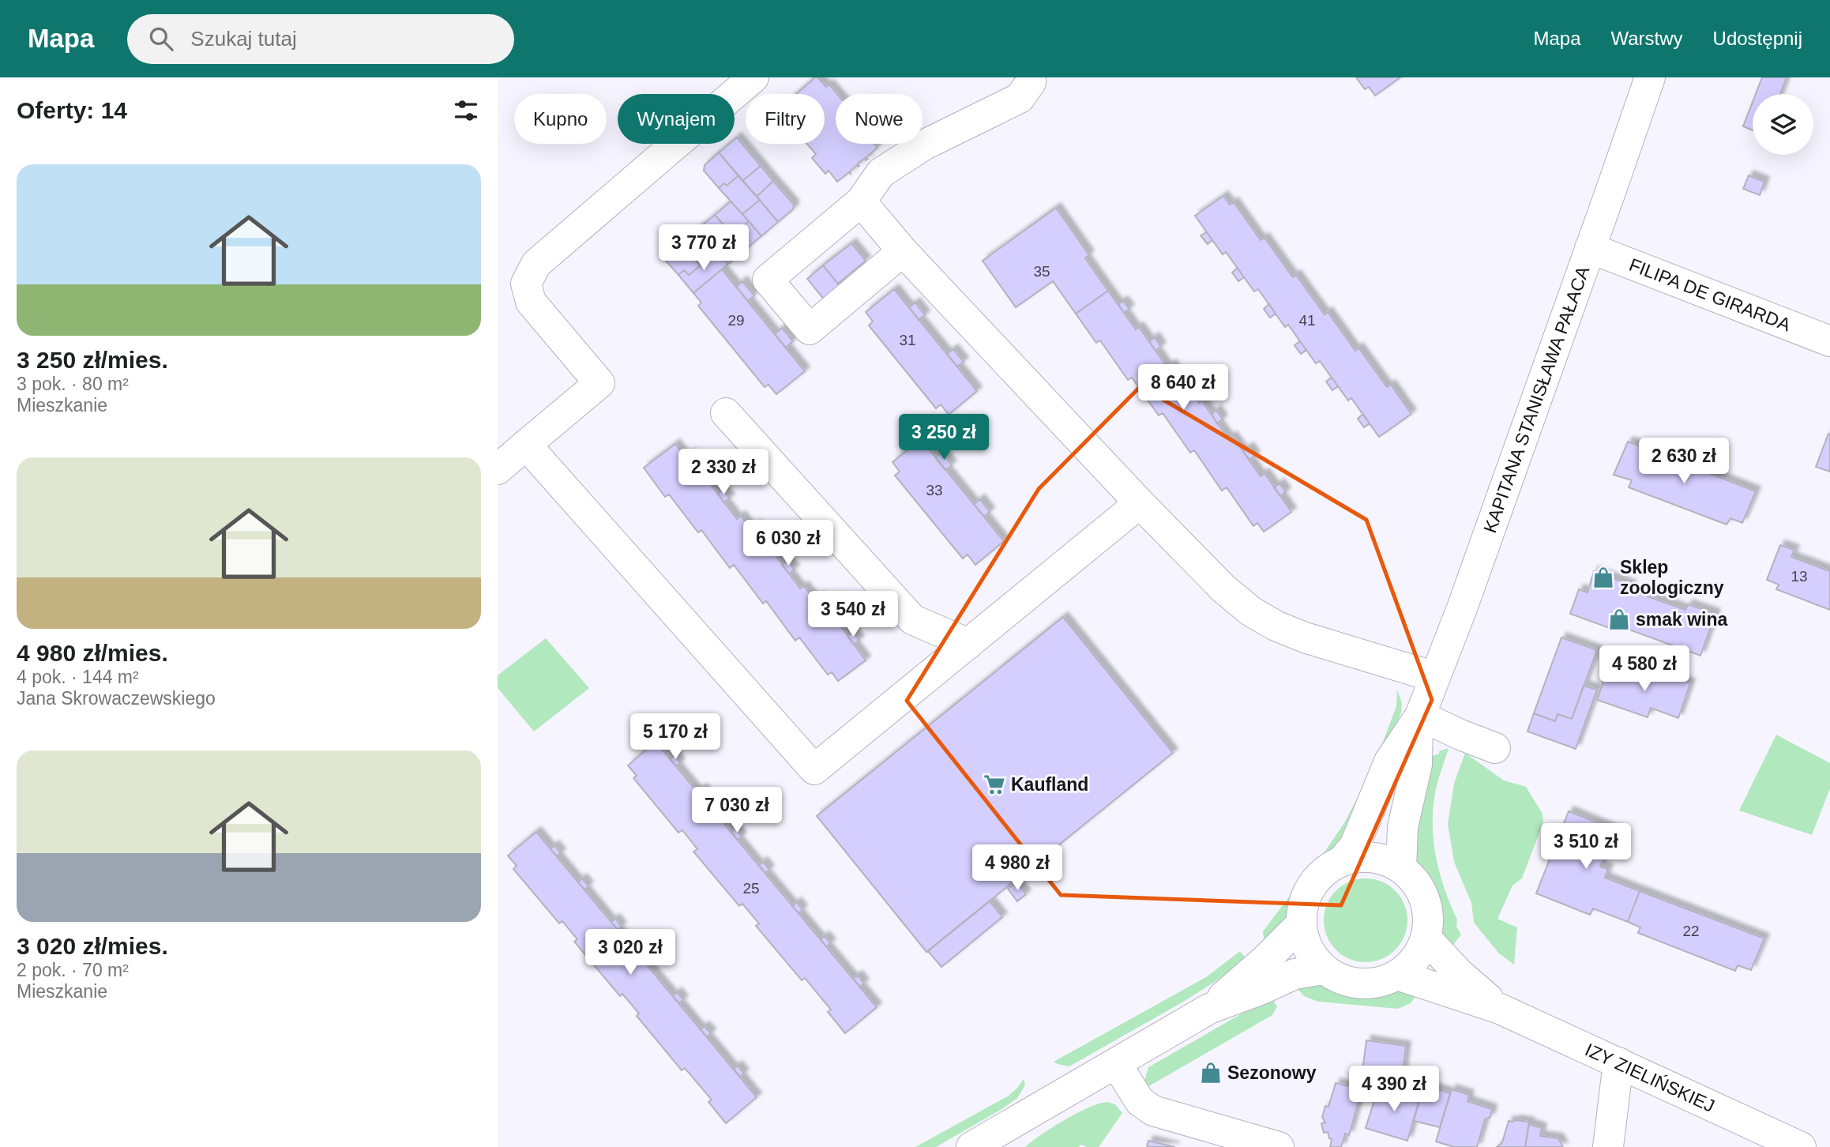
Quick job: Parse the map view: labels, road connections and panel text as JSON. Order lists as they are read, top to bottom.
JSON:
{
  "streets": {
    "street": ["FILIPA DE GIRARDA", "KAPITANA STANISŁAWA PAŁACA", "IZY ZIELIŃSKIEJ"]
  },
  "crossings": [
    ["FILIPA DE GIRARDA", "KAPITANA STANISŁAWA PAŁACA"],
    ["KAPITANA STANISŁAWA PAŁACA", "IZY ZIELIŃSKIEJ"]
  ],
  "places": {
    "shop": ["Sklep zoologiczny", "smak wina", "Sezonowy"],
    "supermarket": ["Kaufland"]
  },
  "house_numbers": [
    "35",
    "29",
    "41",
    "31",
    "33",
    "13",
    "25",
    "22"
  ],
  "page": {
    "header": "Mapa",
    "search": "Szukaj tutaj",
    "nav": ["Mapa", "Warstwy", "Udostępnij"],
    "heading": "Oferty: 14",
    "chip": [
      "Kupno",
      "Wynajem",
      "Filtry",
      "Nowe"
    ],
    "list": [
      {
        "name": "3 250 zł/mies.",
        "note": "3 pok. · 80 m² · Mieszkanie"
      },
      {
        "name": "4 980 zł/mies.",
        "note": "4 pok. · 144 m² · Jana Skrowaczewskiego"
      },
      {
        "name": "3 020 zł/mies.",
        "note": "2 pok. · 70 m² · Mieszkanie"
      }
    ],
    "price": [
      "3 770 zł",
      "8 640 zł",
      "3 250 zł",
      "2 630 zł",
      "2 330 zł",
      "6 030 zł",
      "3 540 zł",
      "4 580 zł",
      "5 170 zł",
      "7 030 zł",
      "3 510 zł",
      "4 980 zł",
      "3 020 zł",
      "4 390 zł"
    ]
  }
}
